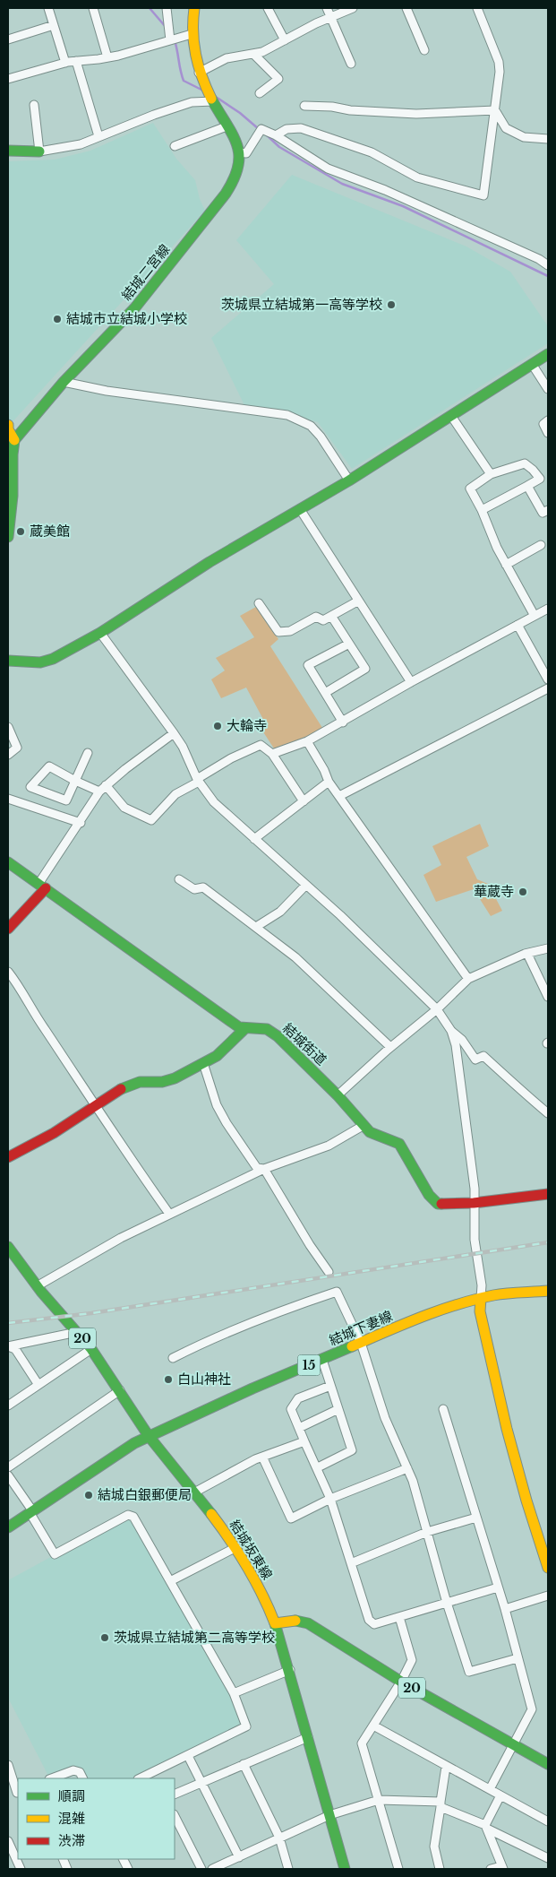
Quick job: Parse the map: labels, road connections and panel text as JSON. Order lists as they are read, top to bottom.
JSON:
{
  "streets": {
    "main road": [
      "結城二宮線",
      "結城街道",
      "結城下妻線",
      "20",
      "15",
      "結城坂東線"
    ]
  },
  "crossings": [
    ["結城下妻線", "結城坂東線"],
    ["20", "結城坂東線"]
  ],
  "places": [
    "茨城県立結城第一高等学校",
    "結城市立結城小学校",
    "蔵美館",
    "大輪寺",
    "華蔵寺",
    "白山神社",
    "結城白銀郵便局",
    "茨城県立結城第二高等学校"
  ],
  "legend": ["順調", "混雑", "渋滞"]
}
